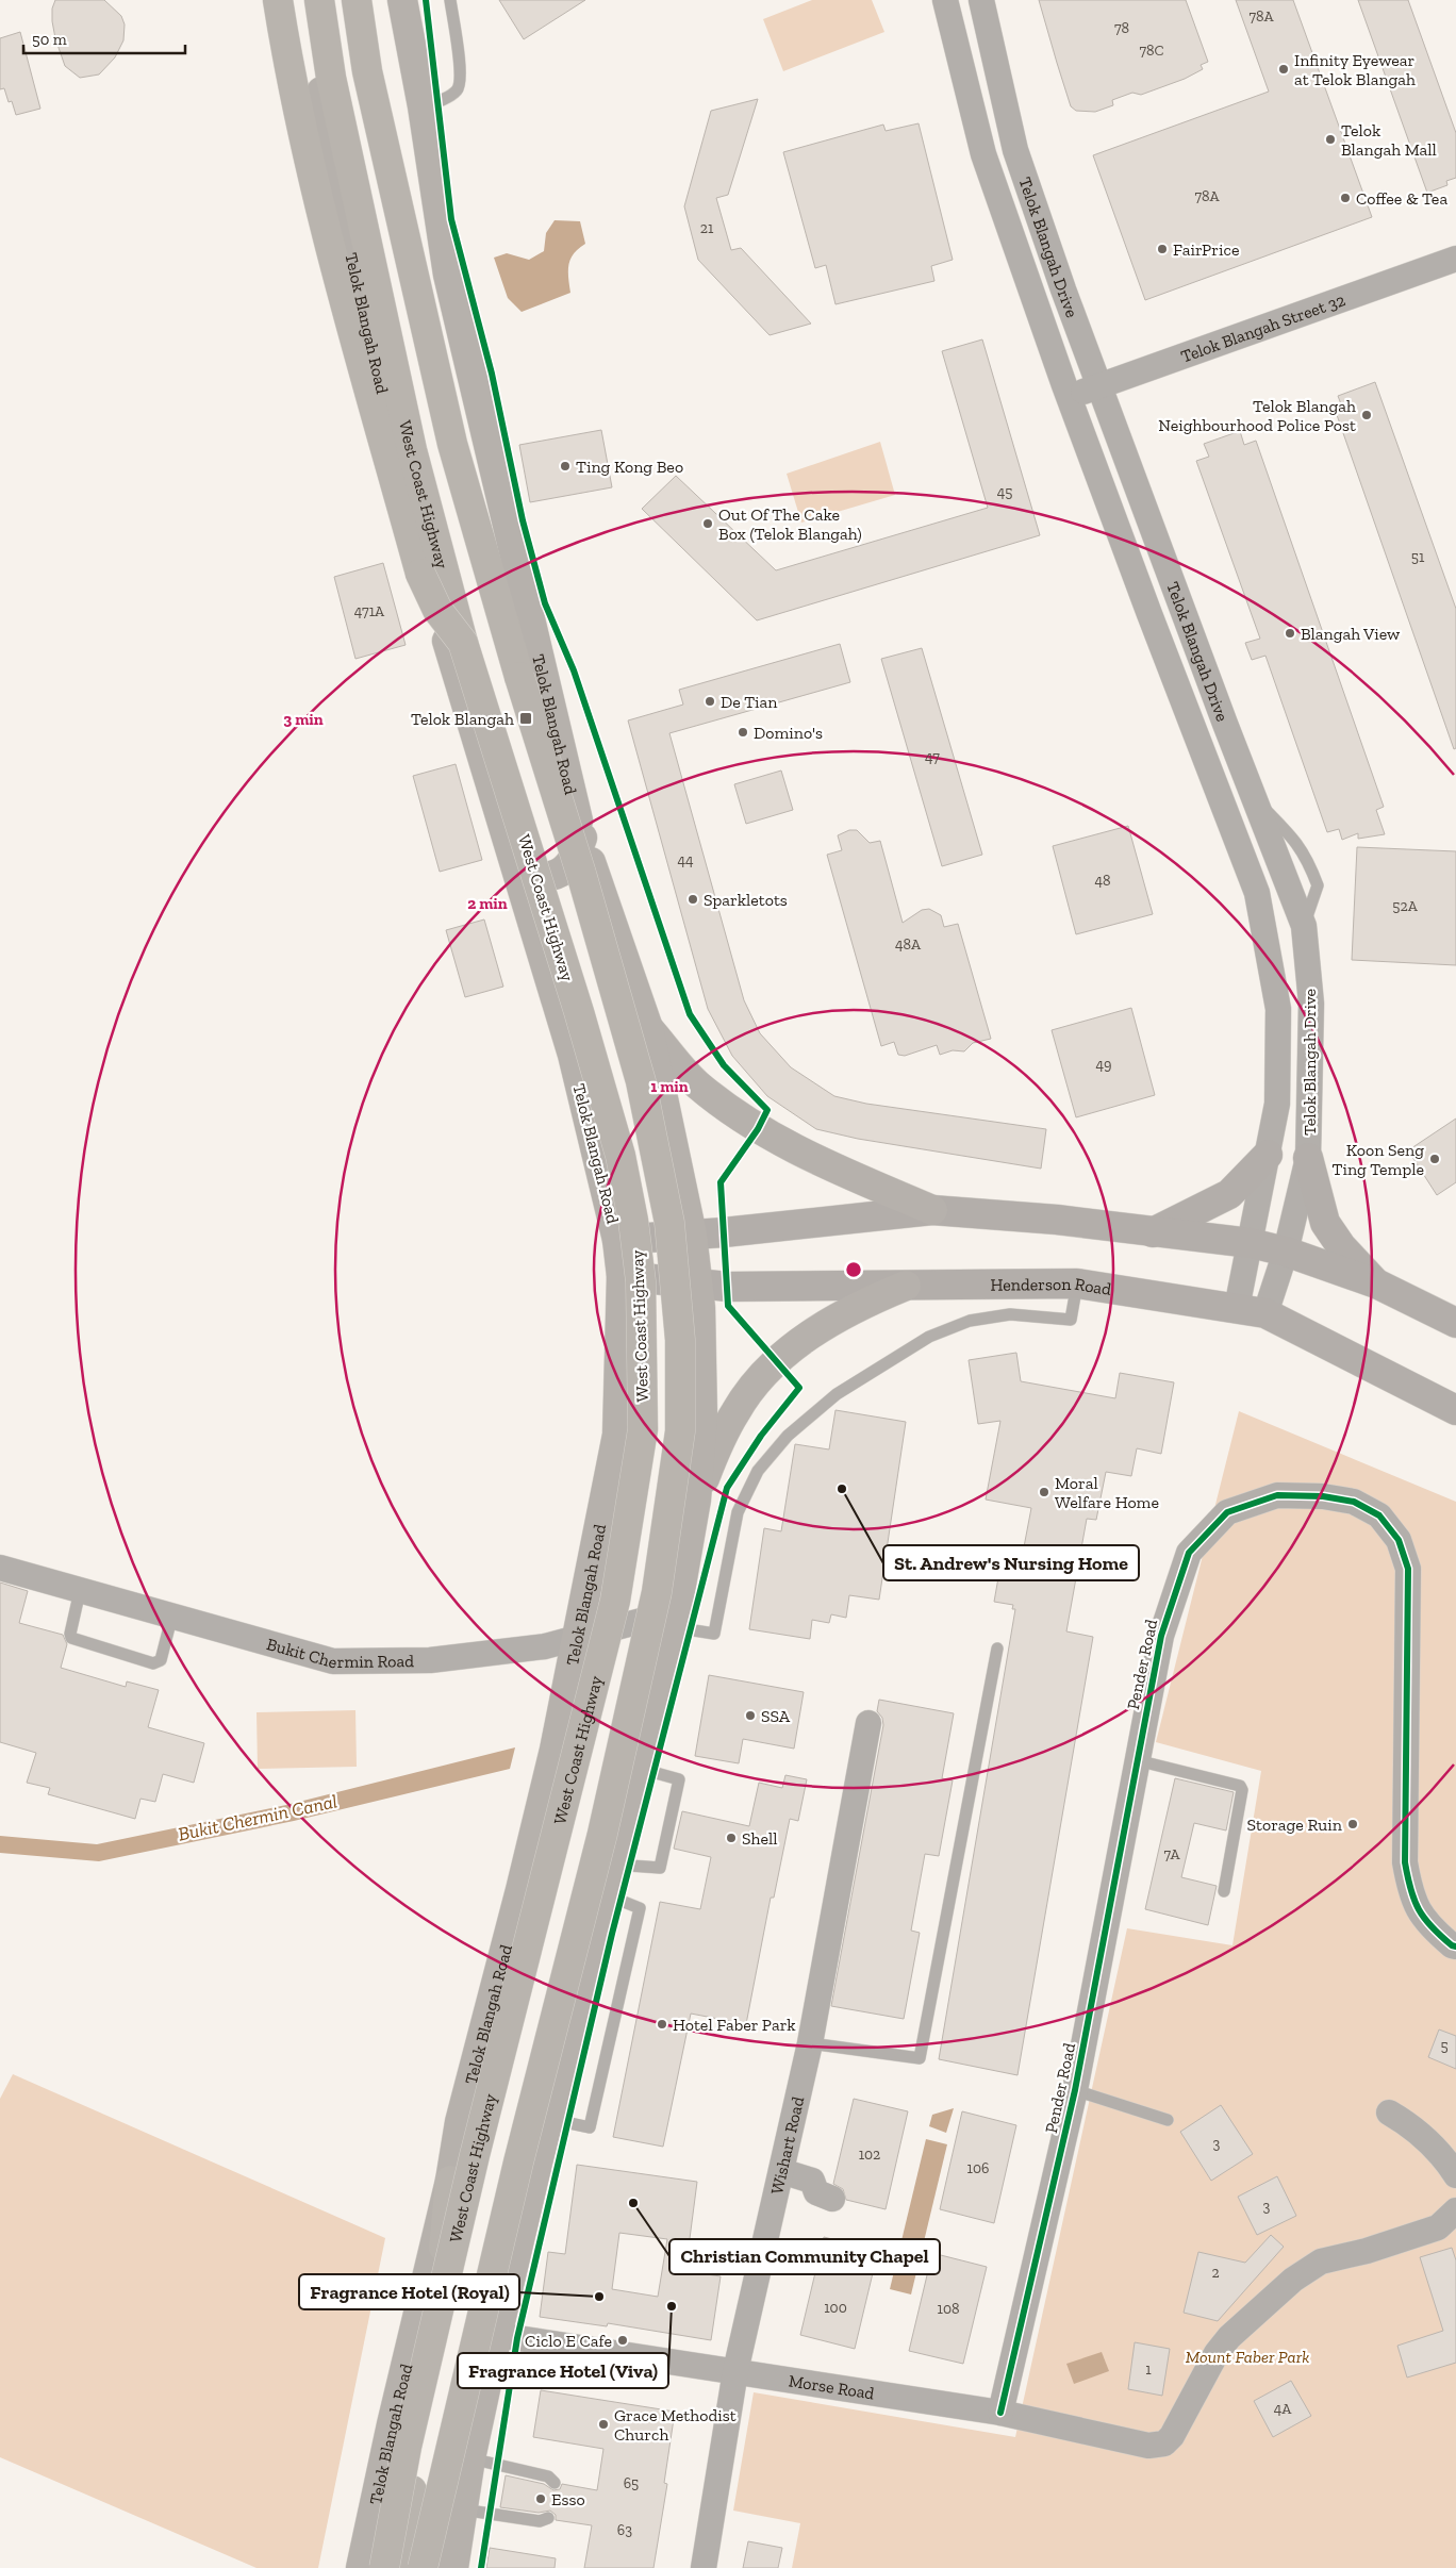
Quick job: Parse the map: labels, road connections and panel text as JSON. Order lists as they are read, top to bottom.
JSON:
{
  "streets": {
    "highway": ["West Coast Highway"],
    "main road": ["Telok Blangah Road", "Henderson Road"],
    "street": [
      "Telok Blangah Drive",
      "Telok Blangah Street 32",
      "Bukit Chermin Road",
      "Pender Road",
      "Wishart Road",
      "Morse Road"
    ]
  },
  "crossings": [
    ["Telok Blangah Drive", "Telok Blangah Street 32"],
    ["Telok Blangah Drive", "Henderson Road"],
    ["Telok Blangah Road", "Henderson Road"],
    ["Telok Blangah Road", "Bukit Chermin Road"],
    ["Telok Blangah Road", "Morse Road"],
    ["Pender Road", "Morse Road"],
    ["Wishart Road", "Morse Road"]
  ],
  "water": ["Bukit Chermin Canal"],
  "parks": ["Mount Faber Park"],
  "places": {
    "other": [
      "Infinity Eyewear at Telok Blangah",
      "Telok Blangah Mall",
      "Coffee & Tea",
      "FairPrice",
      "Telok Blangah Neighbourhood Police Post",
      "Ting Kong Beo",
      "Out Of The Cake Box (Telok Blangah)",
      "Blangah View",
      "De Tian",
      "Domino's",
      "Sparkletots",
      "Koon Seng Ting Temple",
      "St. Andrew's Nursing Home",
      "Moral Welfare Home",
      "SSA",
      "Storage Ruin",
      "Shell",
      "Hotel Faber Park",
      "Christian Community Chapel",
      "Fragrance Hotel (Royal)",
      "Fragrance Hotel (Viva)",
      "Ciclo E Cafe",
      "Grace Methodist Church",
      "Esso"
    ],
    "transit": ["Telok Blangah"]
  },
  "house_numbers": [
    "78A",
    "78",
    "78C",
    "78A",
    "21",
    "45",
    "51",
    "471A",
    "47",
    "44",
    "48",
    "52A",
    "48A",
    "49",
    "7A",
    "5",
    "3",
    "102",
    "106",
    "3",
    "2",
    "100",
    "108",
    "1",
    "4A",
    "65",
    "63"
  ],
  "scale_bar": "50 m",
  "rings": ["3 min", "2 min", "1 min"]
}
